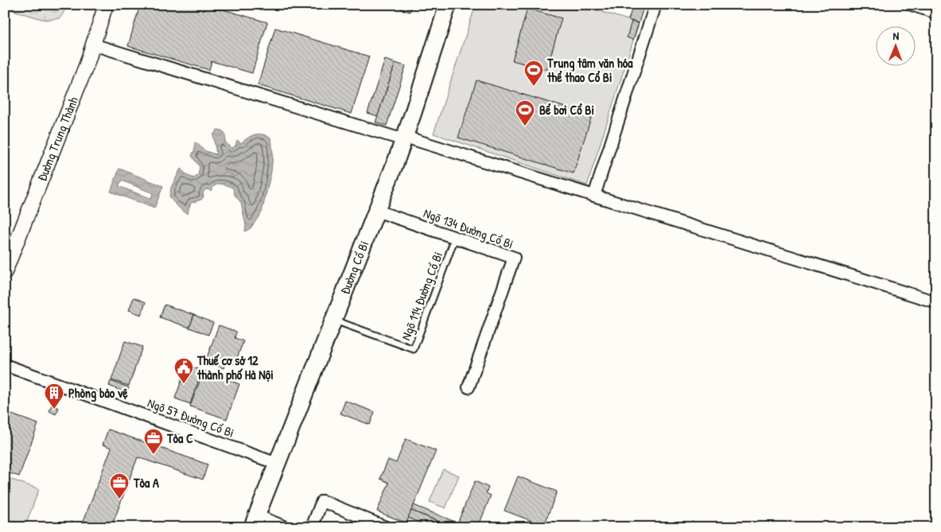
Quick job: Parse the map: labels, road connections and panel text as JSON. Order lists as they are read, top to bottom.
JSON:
{
  "streets": {
    "main road": ["Đường Cổ Bi"],
    "street": ["Đường Trung Thành", "Ngõ 134 Đường Cổ Bi", "Ngõ 57 Đường Cổ Bi"],
    "lane": ["Ngõ 114 Đường Cổ Bi"]
  },
  "crossings": [
    ["Ngõ 134 Đường Cổ Bi", "Đường Cổ Bi"],
    ["Ngõ 134 Đường Cổ Bi", "Ngõ 114 Đường Cổ Bi"],
    ["Đường Cổ Bi", "Ngõ 114 Đường Cổ Bi"],
    ["Đường Cổ Bi", "Ngõ 57 Đường Cổ Bi"]
  ],
  "places": {
    "sports": ["Trung tâm văn hóa thể thao Cổ Bi", "Bể bơi Cổ Bi"],
    "public building": ["Thuế cơ sở 12 thành phố Hà Nội"],
    "building": ["Phòng bảo vệ"],
    "office": ["Tòa C", "Tòa A"]
  },
  "north": "top"
}
